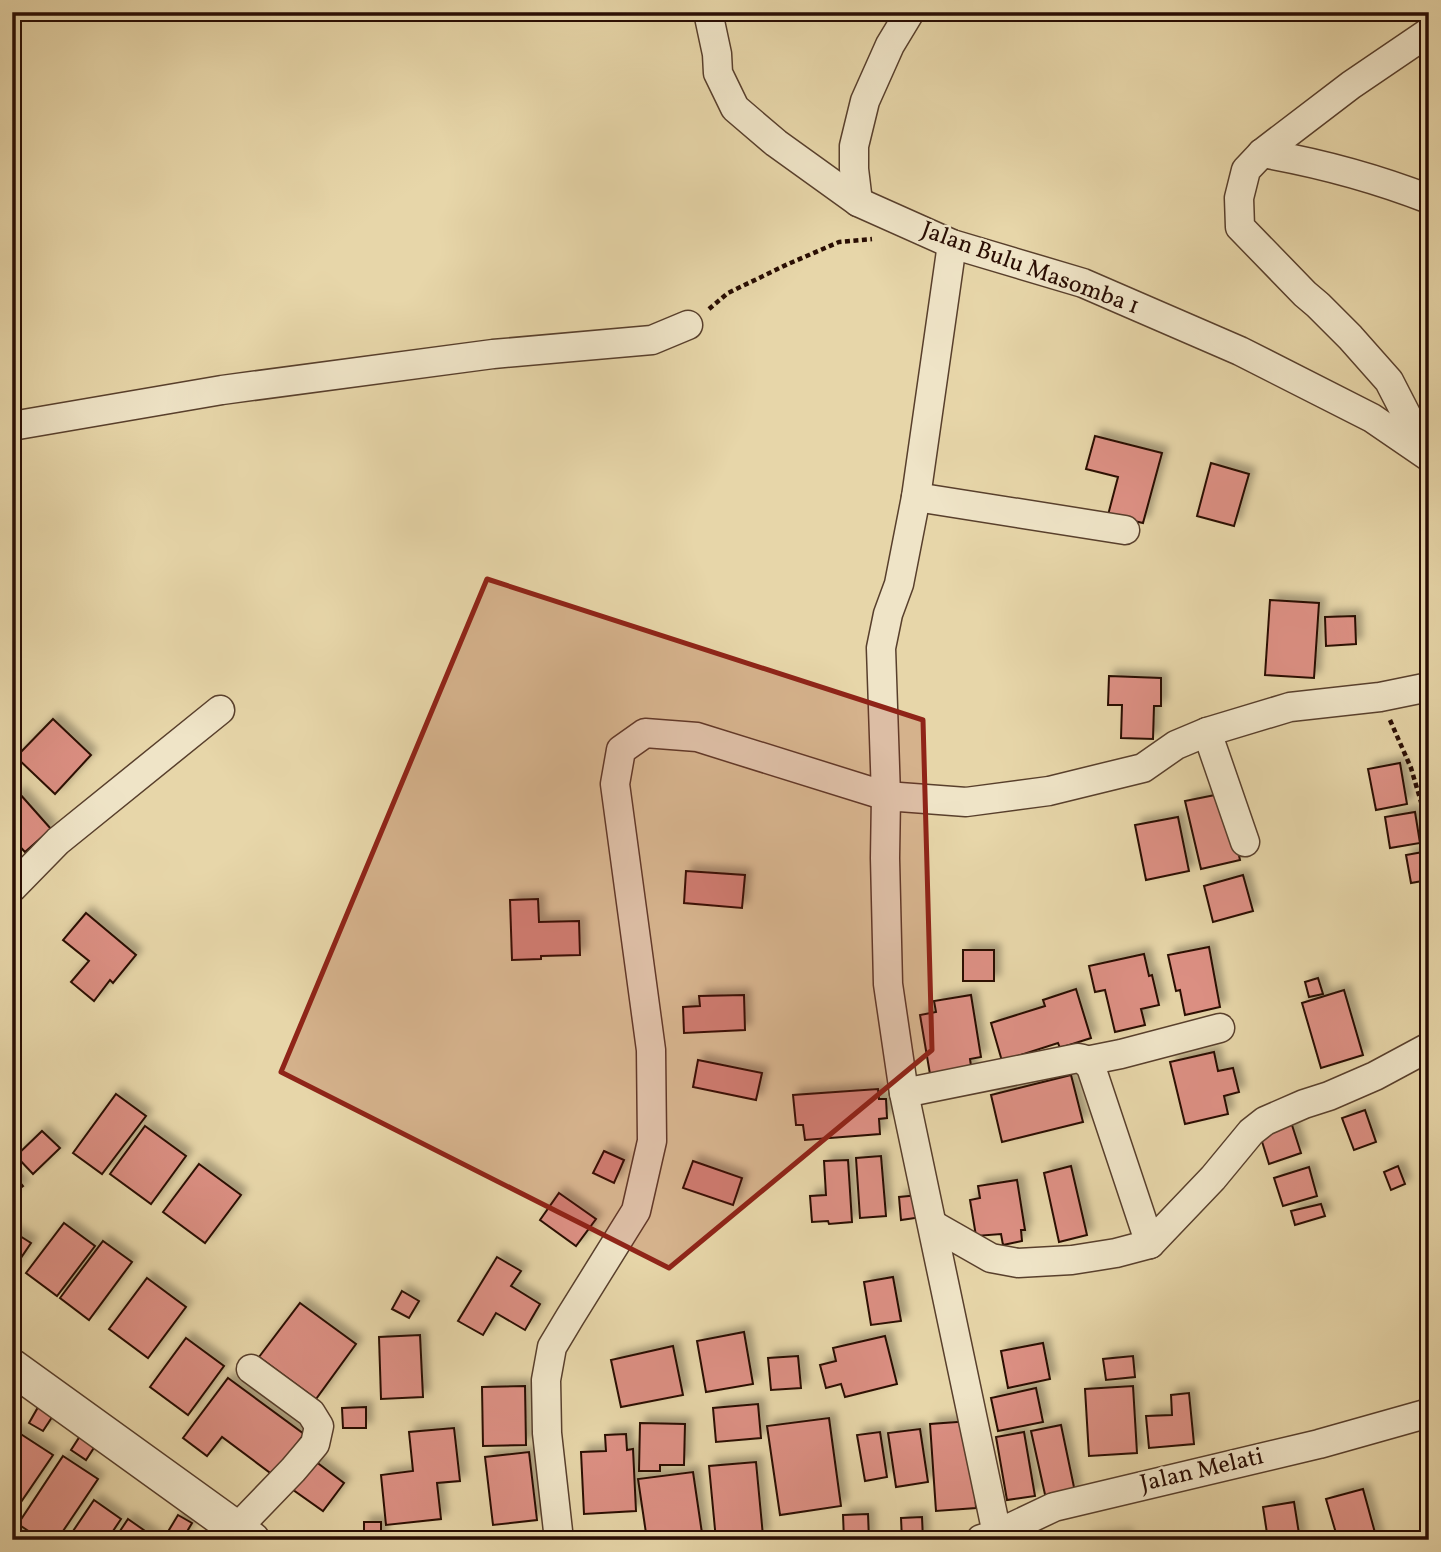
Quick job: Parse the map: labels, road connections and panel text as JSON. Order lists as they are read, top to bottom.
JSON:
{
  "streets": {
    "street": ["Jalan Bulu Masomba 1", "Jalan Melati"]
  }
}
